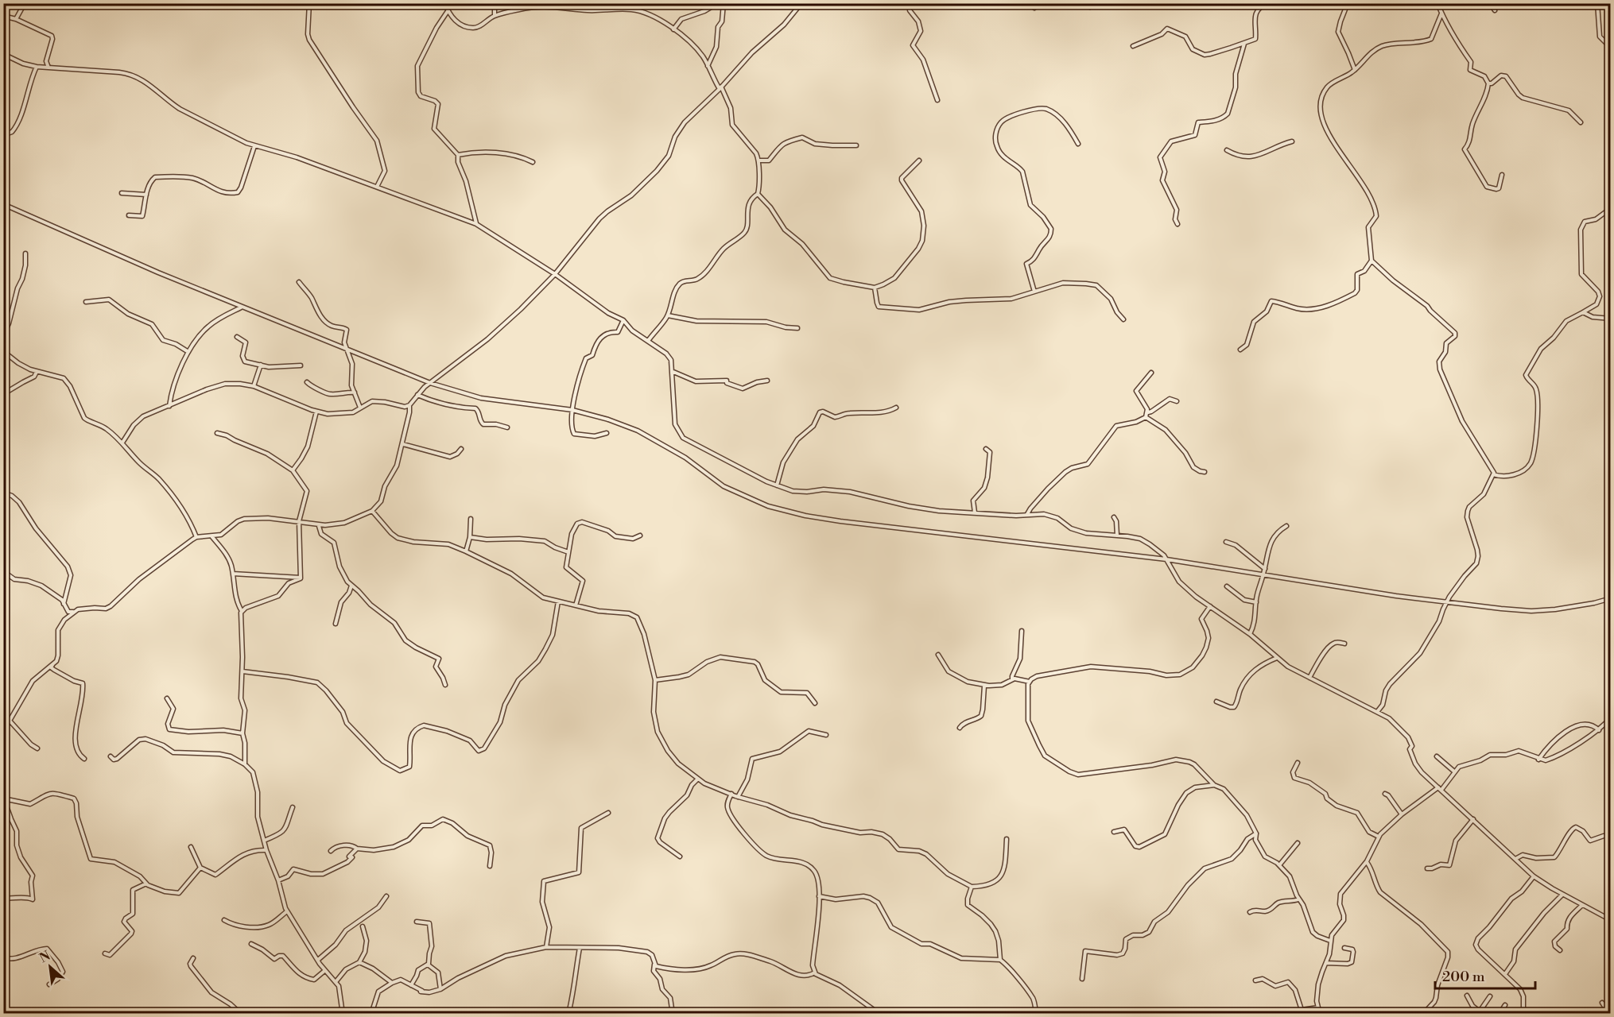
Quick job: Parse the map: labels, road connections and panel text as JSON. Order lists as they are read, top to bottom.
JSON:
{
  "scale_bar": "200 m",
  "north": "top left"
}
